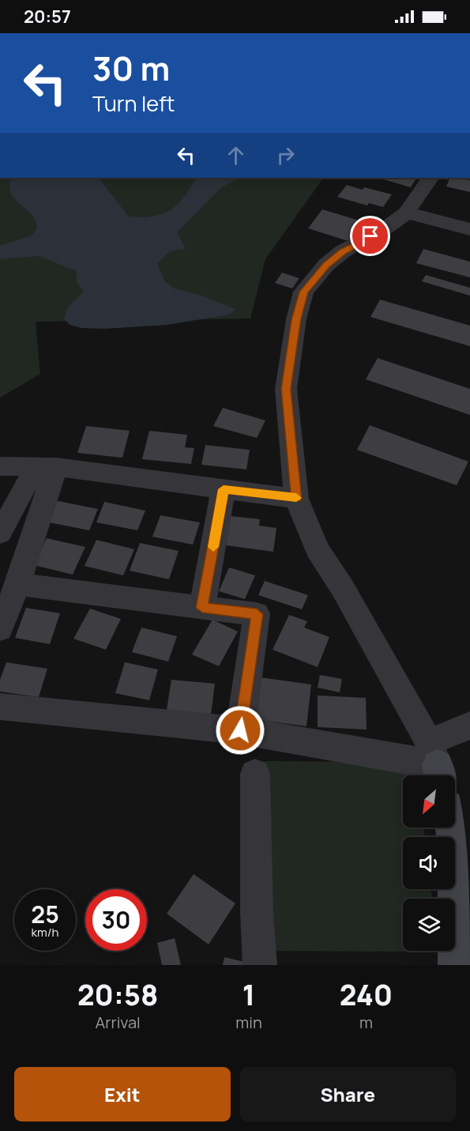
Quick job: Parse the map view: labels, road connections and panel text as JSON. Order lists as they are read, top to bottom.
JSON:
{
  "north": "bottom left",
  "page": {
    "status": "20:57",
    "turn": ["30 m", "Turn left"],
    "speed": "25 km/h",
    "limit": "30",
    "eta": [
      "20:58",
      "Arrival",
      "1",
      "min",
      "240",
      "m"
    ],
    "buttons": ["Exit", "Share"]
  }
}
